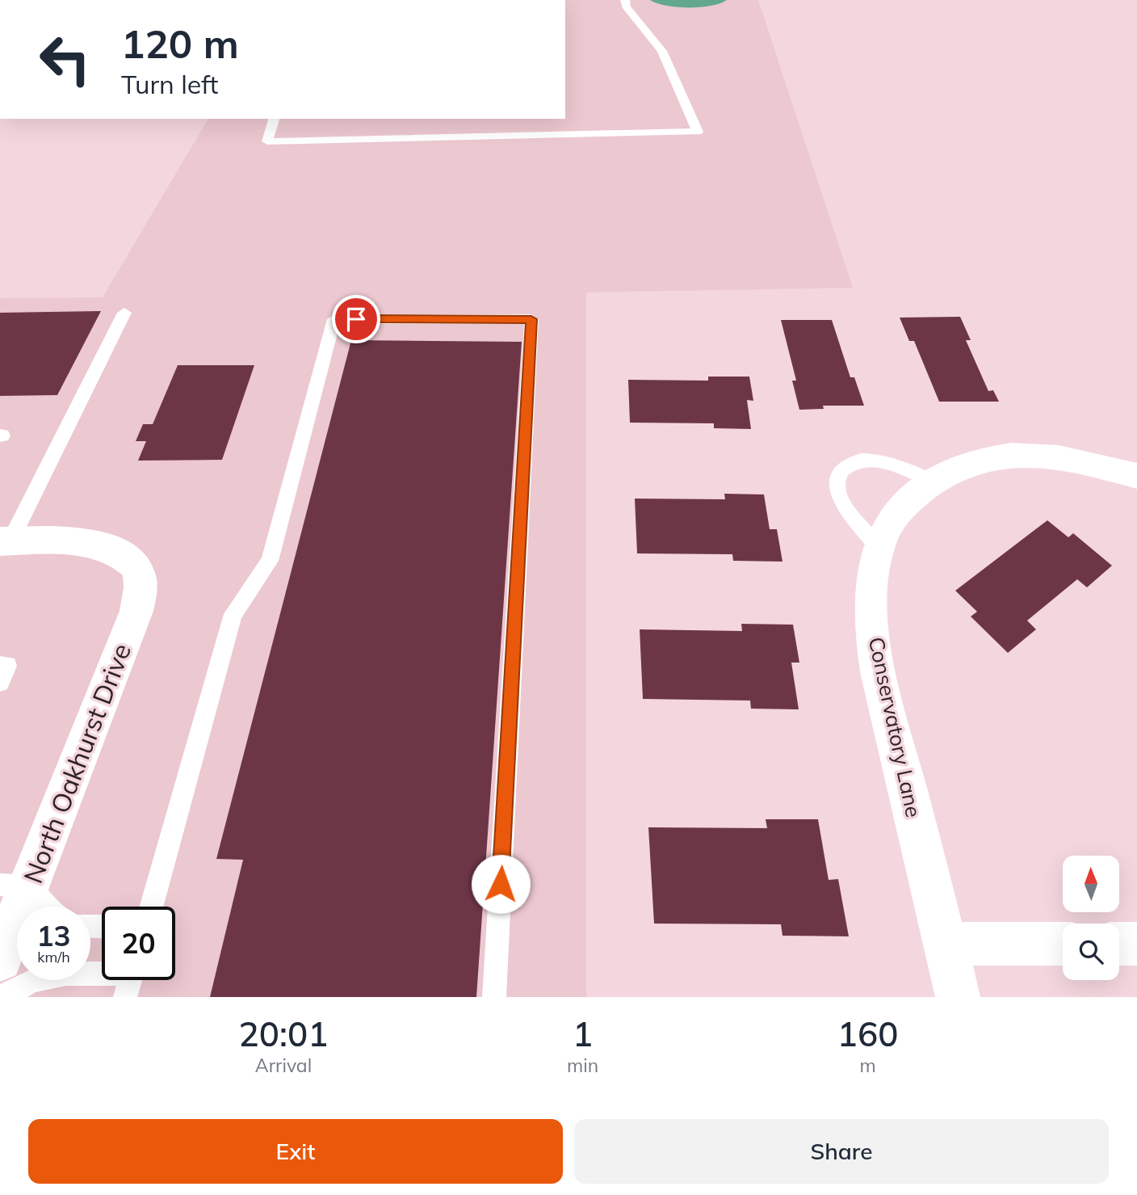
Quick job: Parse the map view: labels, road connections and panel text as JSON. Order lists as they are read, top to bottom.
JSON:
{
  "streets": {
    "street": ["Conservatory Lane", "North Oakhurst Drive"]
  },
  "north": "top",
  "page": {
    "turn": ["120 m", "Turn left"],
    "speed": "13 km/h",
    "limit": "20",
    "eta": [
      "20:01",
      "Arrival",
      "1",
      "min",
      "160",
      "m"
    ],
    "buttons": ["Exit", "Share"]
  }
}
